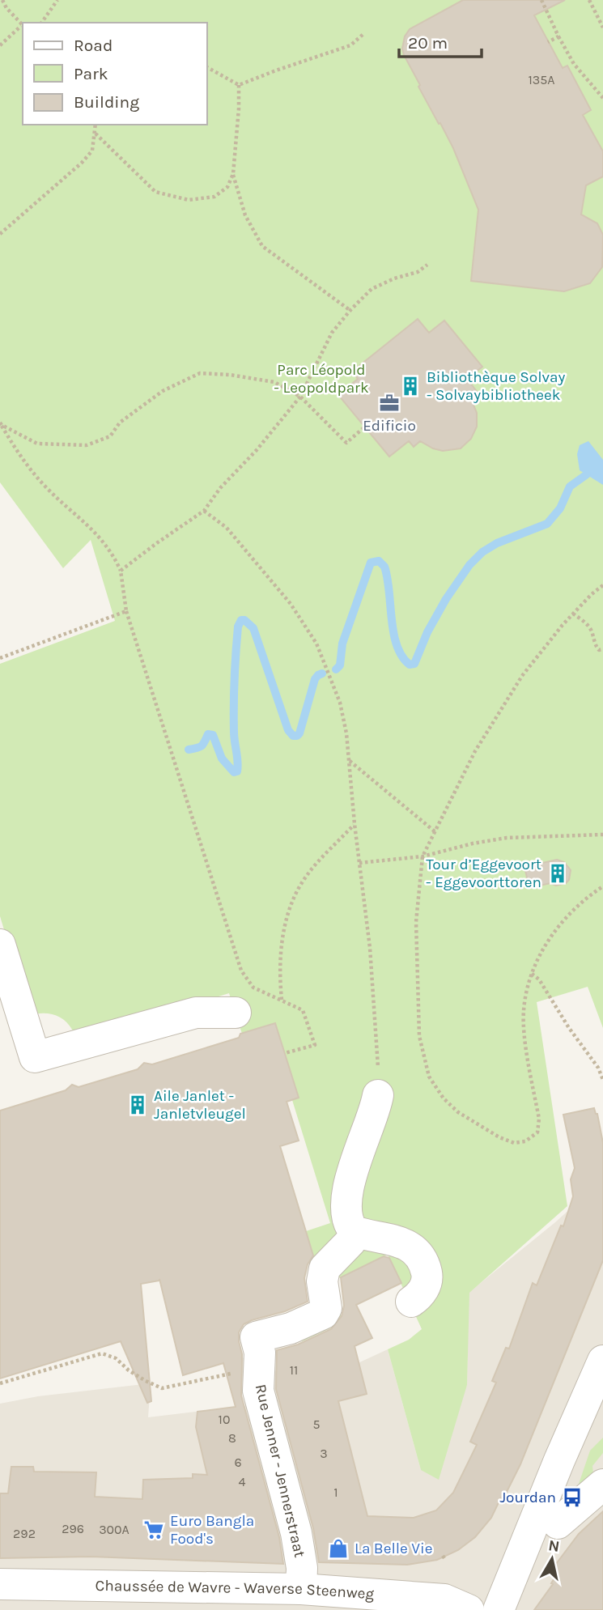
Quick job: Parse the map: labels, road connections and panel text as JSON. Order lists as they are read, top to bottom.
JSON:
{
  "streets": {
    "street": ["Rue Jenner - Jennerstraat", "Chaussée de Wavre - Waverse Steenweg"]
  },
  "crossings": [
    ["Rue Jenner - Jennerstraat", "Chaussée de Wavre - Waverse Steenweg"]
  ],
  "parks": ["Parc Léopold - Leopoldpark"],
  "places": {
    "building": ["Bibliothèque Solvay - Solvaybibliotheek", "Tour d’Eggevoort - Eggevoorttoren", "Aile Janlet - Janletvleugel"],
    "office": ["Edificio"],
    "bus stop": ["Jourdan"],
    "supermarket": ["Euro Bangla Food's"],
    "shop": ["La Belle Vie"]
  },
  "house_numbers": [
    "135A",
    "11",
    "10",
    "5",
    "8",
    "3",
    "6",
    "4",
    "1",
    "296",
    "300A",
    "292"
  ],
  "legend": ["Road", "Park", "Building"],
  "scale_bar": "20 m",
  "north": "top"
}
